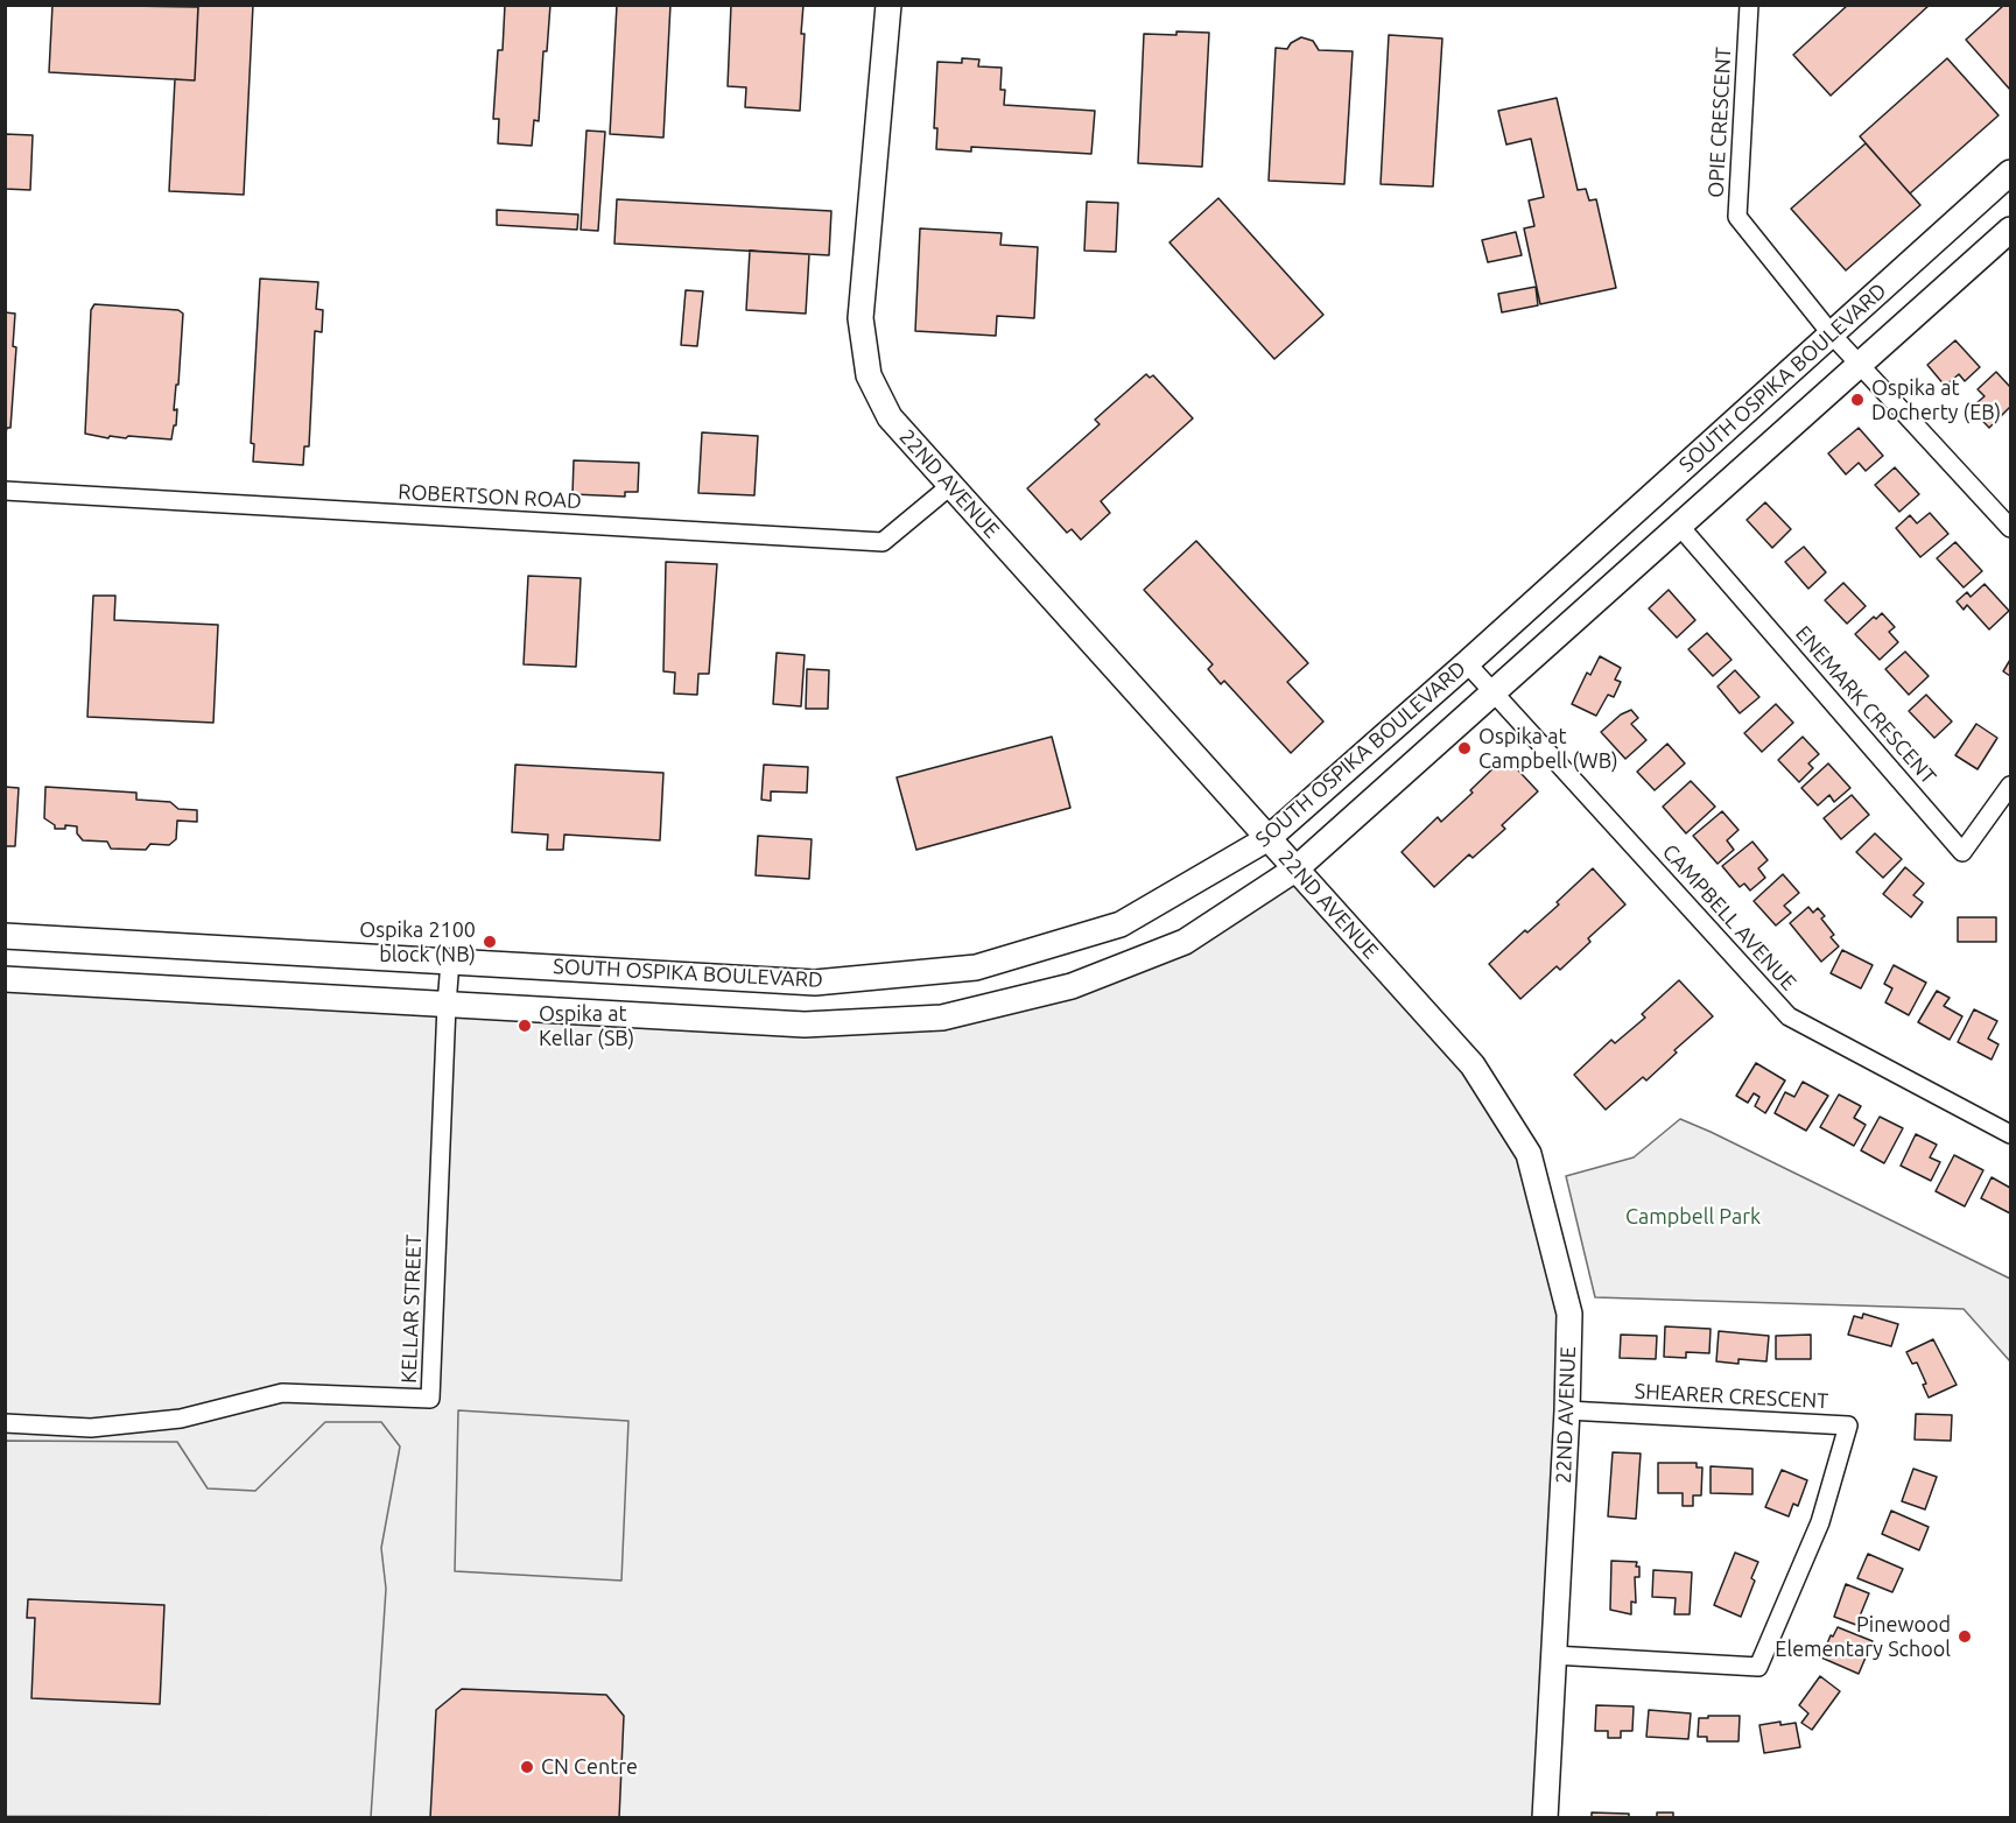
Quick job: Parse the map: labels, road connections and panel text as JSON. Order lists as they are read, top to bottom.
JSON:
{
  "streets": {
    "main road": ["SOUTH OSPIKA BOULEVARD", "22ND AVENUE"],
    "street": [
      "OPIE CRESCENT",
      "ROBERTSON ROAD",
      "ENEMARK CRESCENT",
      "CAMPBELL AVENUE",
      "KELLAR STREET",
      "SHEARER CRESCENT"
    ]
  },
  "crossings": [
    ["OPIE CRESCENT", "SOUTH OSPIKA BOULEVARD"],
    ["SOUTH OSPIKA BOULEVARD", "22ND AVENUE"],
    ["SOUTH OSPIKA BOULEVARD", "ENEMARK CRESCENT"],
    ["SOUTH OSPIKA BOULEVARD", "CAMPBELL AVENUE"],
    ["SOUTH OSPIKA BOULEVARD", "KELLAR STREET"],
    ["22ND AVENUE", "ROBERTSON ROAD"],
    ["22ND AVENUE", "SHEARER CRESCENT"]
  ],
  "parks": ["Campbell Park"],
  "places": [
    "Ospika at Docherty (EB)",
    "Ospika at Campbell (WB)",
    "Ospika 2100 block (NB)",
    "Ospika at Kellar (SB)",
    "Pinewood Elementary School",
    "CN Centre"
  ]
}
